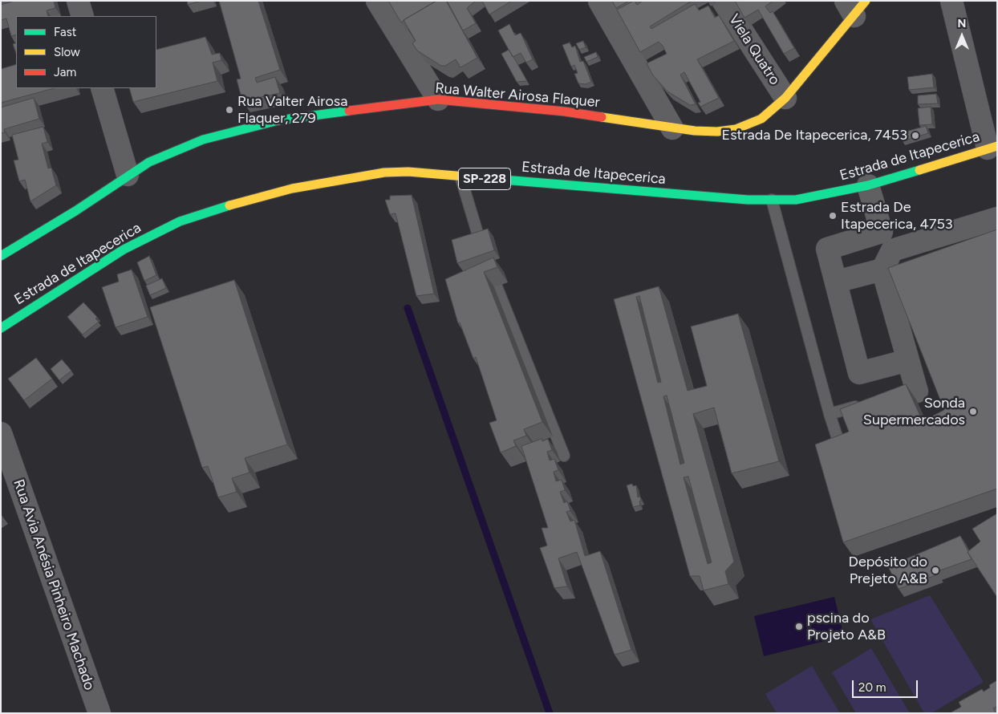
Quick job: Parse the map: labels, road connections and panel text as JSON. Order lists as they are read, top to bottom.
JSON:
{
  "streets": {
    "main road": ["Rua Walter Airosa Flaquer", "Estrada de Itapecerica", "SP-228"],
    "street": ["Viela Quatro", "Rua Avia Anésia Pinheiro Machado"]
  },
  "crossings": [
    ["Viela Quatro", "Rua Walter Airosa Flaquer"]
  ],
  "places": [
    "Rua Valter Airosa Flaquer, 279",
    "Estrada De Itapecerica, 7453",
    "Estrada De Itapecerica, 4753",
    "Sonda Supermercados",
    "Depósito do Prejeto A&B",
    "pscina do Projeto A&B"
  ],
  "legend": ["Fast", "Slow", "Jam"],
  "scale_bar": "20 m",
  "north": "top"
}
